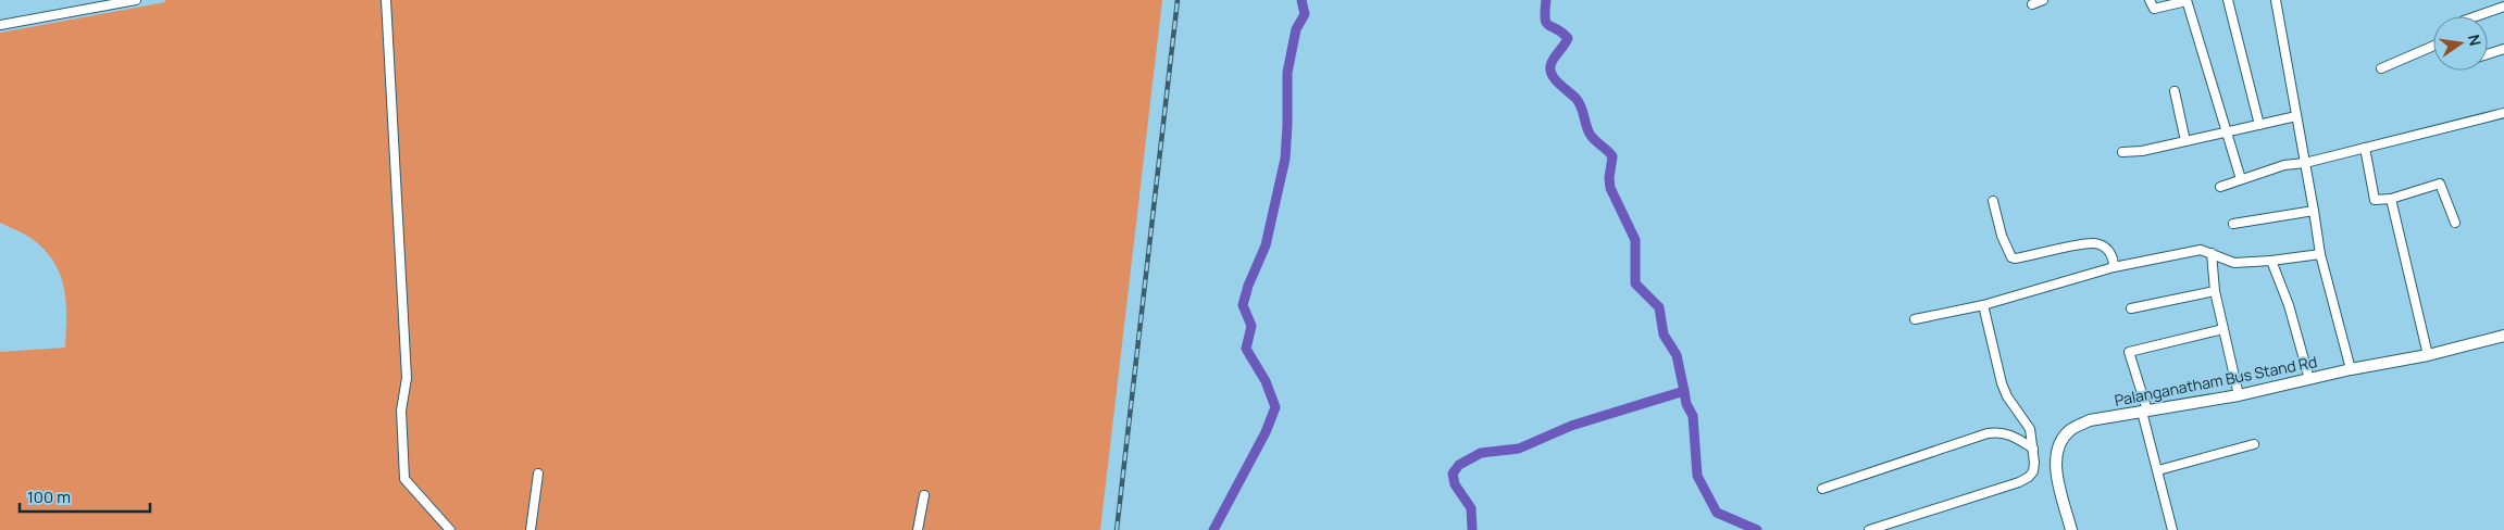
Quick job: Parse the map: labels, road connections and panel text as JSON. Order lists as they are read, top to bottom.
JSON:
{
  "streets": {
    "street": ["Palanganatham Bus Stand Rd"]
  },
  "scale_bar": "100 m",
  "north": "right"
}
